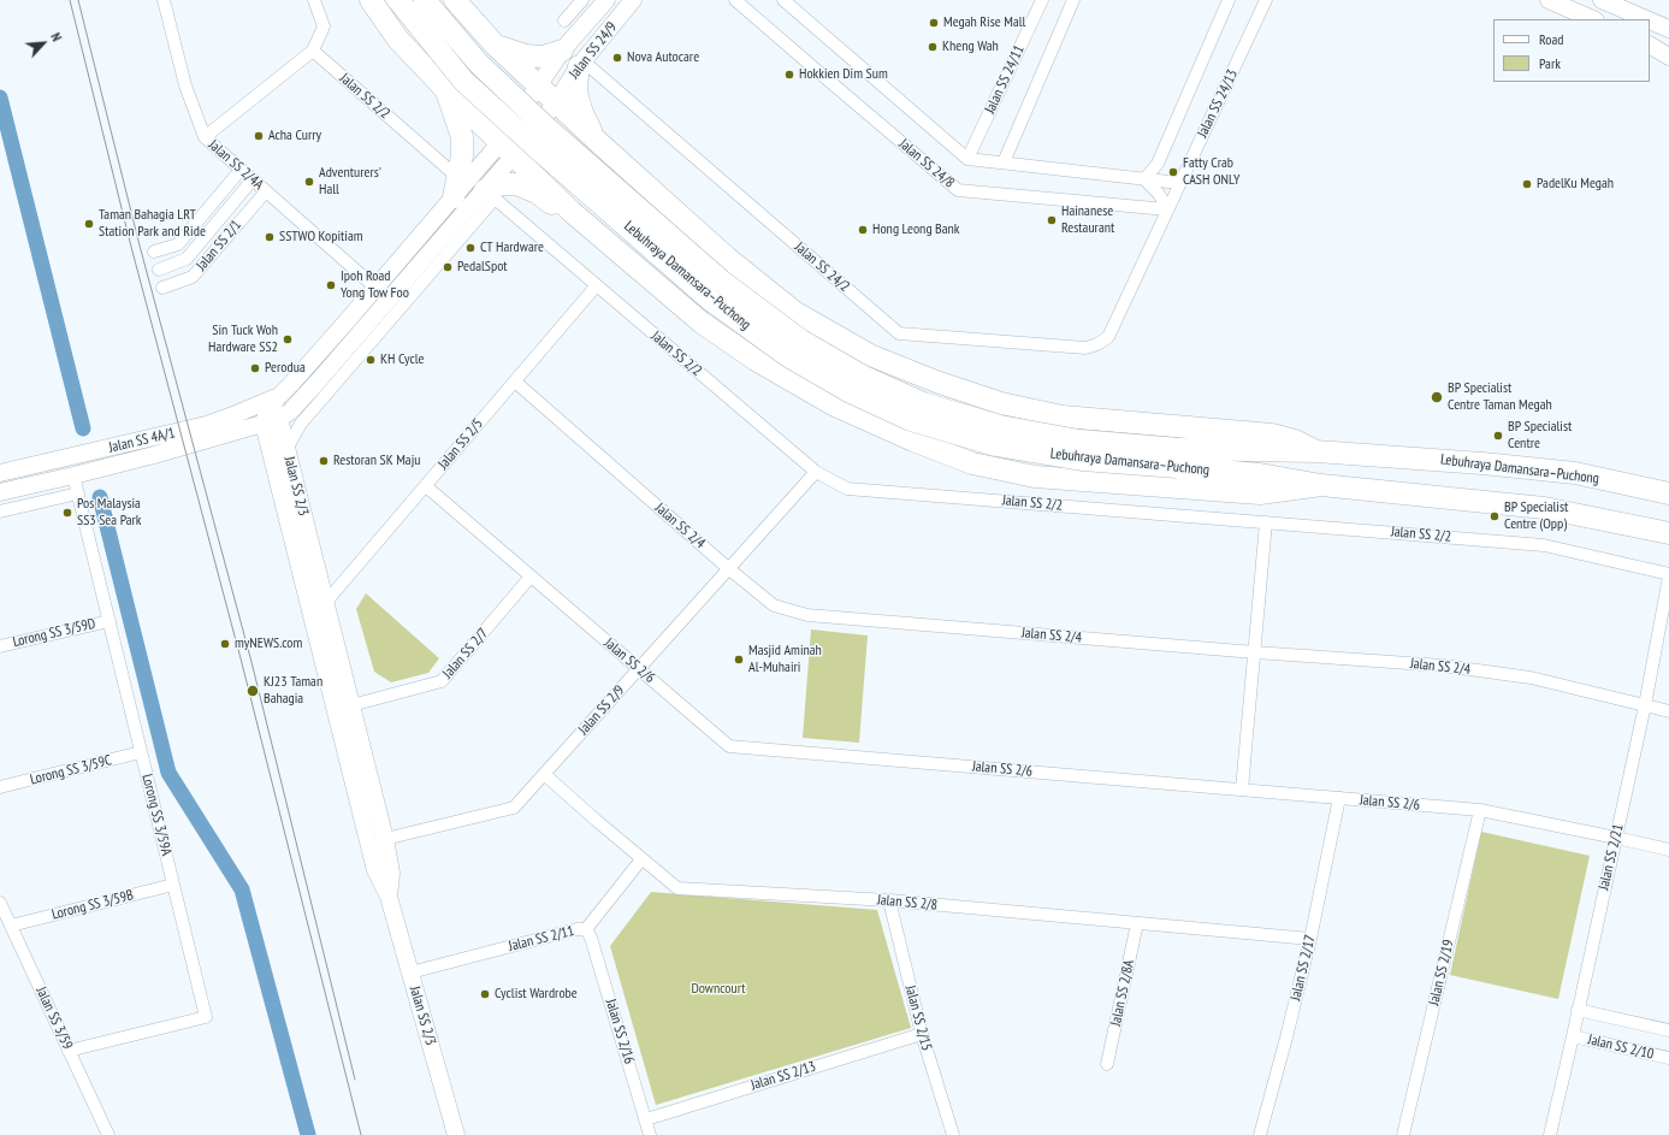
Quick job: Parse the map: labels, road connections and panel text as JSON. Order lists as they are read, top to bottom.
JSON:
{
  "streets": {
    "highway": ["Lebuhraya Damansara–Puchong"],
    "main road": ["Jalan SS 24/9", "Jalan SS 4A/1", "Jalan SS 2/3"],
    "street": [
      "Jalan SS 24/11",
      "Jalan SS 2/2",
      "Jalan SS 24/13",
      "Jalan SS 24/8",
      "Jalan SS 2/4A",
      "Jalan SS 2/1",
      "Jalan SS 24/2",
      "Jalan SS 2/5",
      "Jalan SS 2/4",
      "Lorong SS 3/59D",
      "Jalan SS 2/7",
      "Jalan SS 2/6",
      "Jalan SS 2/9",
      "Lorong SS 3/59C",
      "Lorong SS 3/59A",
      "Jalan SS 2/21",
      "Jalan SS 2/8",
      "Lorong SS 3/59B",
      "Jalan SS 2/11",
      "Jalan SS 2/17",
      "Jalan SS 2/19",
      "Jalan SS 2/8A",
      "Jalan SS 3/59",
      "Jalan SS 2/15",
      "Jalan SS 2/16",
      "Jalan SS 2/10",
      "Jalan SS 2/13"
    ]
  },
  "crossings": [
    ["Jalan SS 24/9", "Jalan SS 24/2"],
    ["Jalan SS 24/11", "Jalan SS 24/8"],
    ["Jalan SS 2/2", "Jalan SS 2/5"],
    ["Jalan SS 2/2", "Jalan SS 2/9"],
    ["Jalan SS 2/2", "Jalan SS 2/21"],
    ["Jalan SS 24/13", "Jalan SS 24/8"],
    ["Jalan SS 24/13", "Jalan SS 24/2"],
    ["Jalan SS 2/4A", "Jalan SS 2/1"],
    ["Jalan SS 4A/1", "Jalan SS 2/3"],
    ["Jalan SS 4A/1", "Lorong SS 3/59A"],
    ["Jalan SS 2/5", "Jalan SS 2/3"],
    ["Jalan SS 2/5", "Jalan SS 2/4"],
    ["Jalan SS 2/5", "Jalan SS 2/6"],
    ["Jalan SS 2/3", "Jalan SS 2/7"],
    ["Jalan SS 2/3", "Jalan SS 2/9"],
    ["Jalan SS 2/3", "Jalan SS 2/11"],
    ["Jalan SS 2/4", "Jalan SS 2/9"],
    ["Jalan SS 2/4", "Jalan SS 2/21"],
    ["Lorong SS 3/59D", "Lorong SS 3/59A"],
    ["Jalan SS 2/7", "Jalan SS 2/6"],
    ["Jalan SS 2/6", "Jalan SS 2/9"],
    ["Jalan SS 2/6", "Jalan SS 2/21"],
    ["Jalan SS 2/6", "Jalan SS 2/17"],
    ["Jalan SS 2/6", "Jalan SS 2/19"],
    ["Jalan SS 2/9", "Jalan SS 2/8"],
    ["Lorong SS 3/59C", "Lorong SS 3/59A"],
    ["Lorong SS 3/59A", "Lorong SS 3/59B"],
    ["Lorong SS 3/59A", "Jalan SS 3/59"],
    ["Jalan SS 2/21", "Jalan SS 2/10"],
    ["Jalan SS 2/8", "Jalan SS 2/11"],
    ["Jalan SS 2/8", "Jalan SS 2/17"],
    ["Jalan SS 2/8", "Jalan SS 2/8A"],
    ["Jalan SS 2/8", "Jalan SS 2/15"],
    ["Lorong SS 3/59B", "Jalan SS 3/59"],
    ["Jalan SS 2/11", "Jalan SS 2/16"],
    ["Jalan SS 2/15", "Jalan SS 2/13"],
    ["Jalan SS 2/16", "Jalan SS 2/13"]
  ],
  "parks": ["Downcourt"],
  "places": [
    "Megah Rise Mall",
    "Kheng Wah",
    "Nova Autocare",
    "Hokkien Dim Sum",
    "Acha Curry",
    "Fatty Crab CASH ONLY",
    "Adventurers' Hall",
    "PadelKu Megah",
    "Hainanese Restaurant",
    "Taman Bahagia LRT Station Park and Ride",
    "Hong Leong Bank",
    "SSTWO Kopitiam",
    "CT Hardware",
    "PedalSpot",
    "Ipoh Road Yong Tow Foo",
    "Sin Tuck Woh Hardware SS2",
    "KH Cycle",
    "Perodua",
    "BP Specialist Centre Taman Megah",
    "BP Specialist Centre",
    "Restoran SK Maju",
    "Pos Malaysia SS3 Sea Park",
    "BP Specialist Centre (Opp)",
    "myNEWS.com",
    "Masjid Aminah Al-Muhairi",
    "KJ23 Taman Bahagia",
    "Cyclist Wardrobe"
  ],
  "legend": ["Road", "Park"],
  "north": "top right"
}
